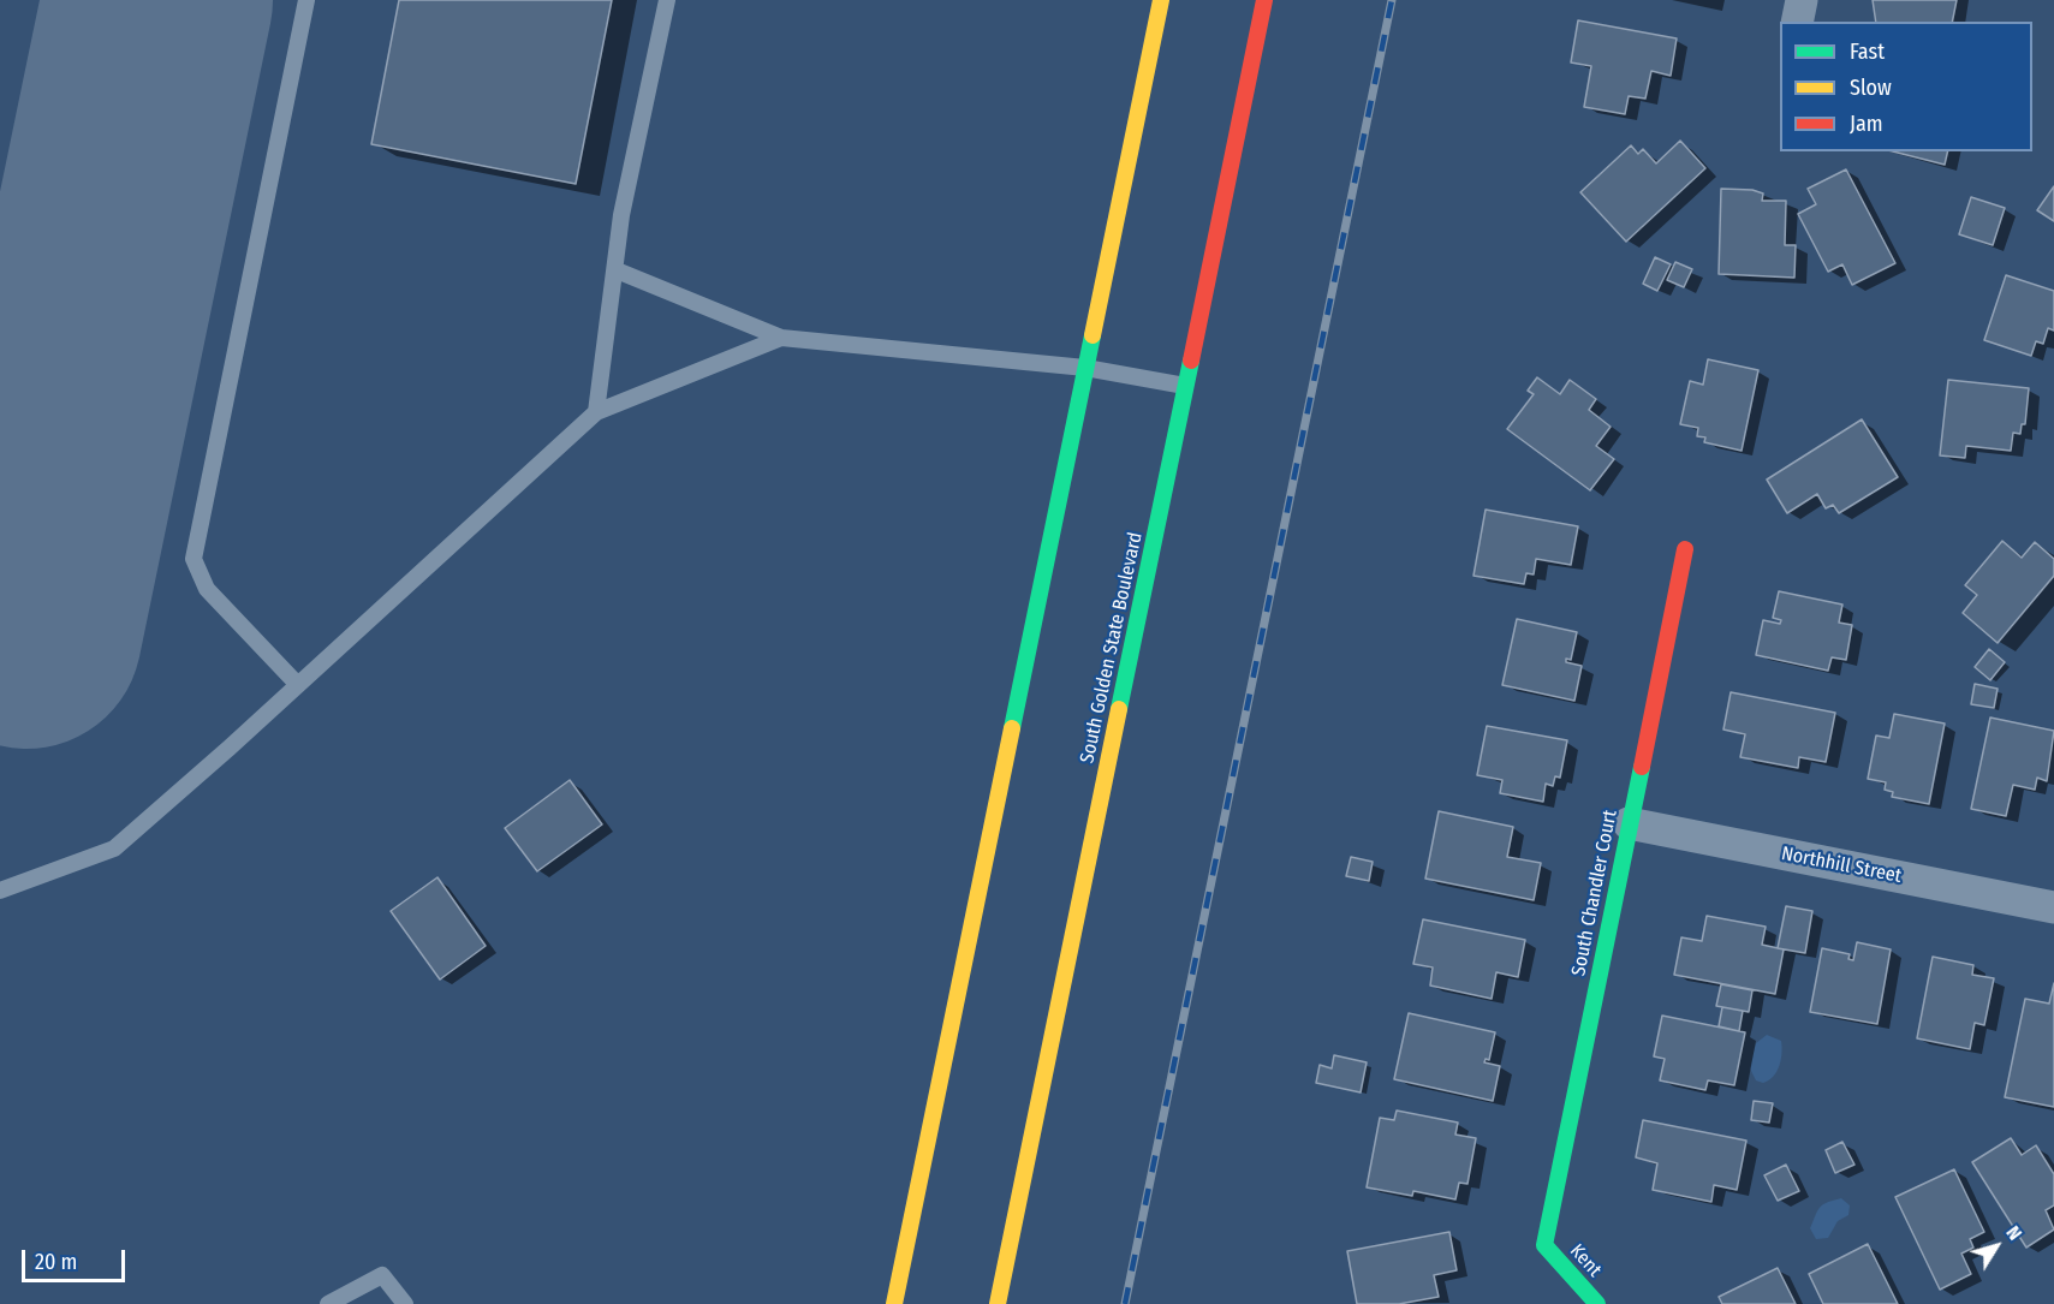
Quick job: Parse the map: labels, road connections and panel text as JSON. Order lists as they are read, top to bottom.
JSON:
{
  "streets": {
    "main road": ["South Golden State Boulevard", "South Chandler Court", "Kent"],
    "street": ["Northhill Street"]
  },
  "crossings": [
    ["Northhill Street", "South Chandler Court"],
    ["South Chandler Court", "Kent"]
  ],
  "legend": ["Fast", "Slow", "Jam"],
  "scale_bar": "20 m",
  "north": "top right"
}
